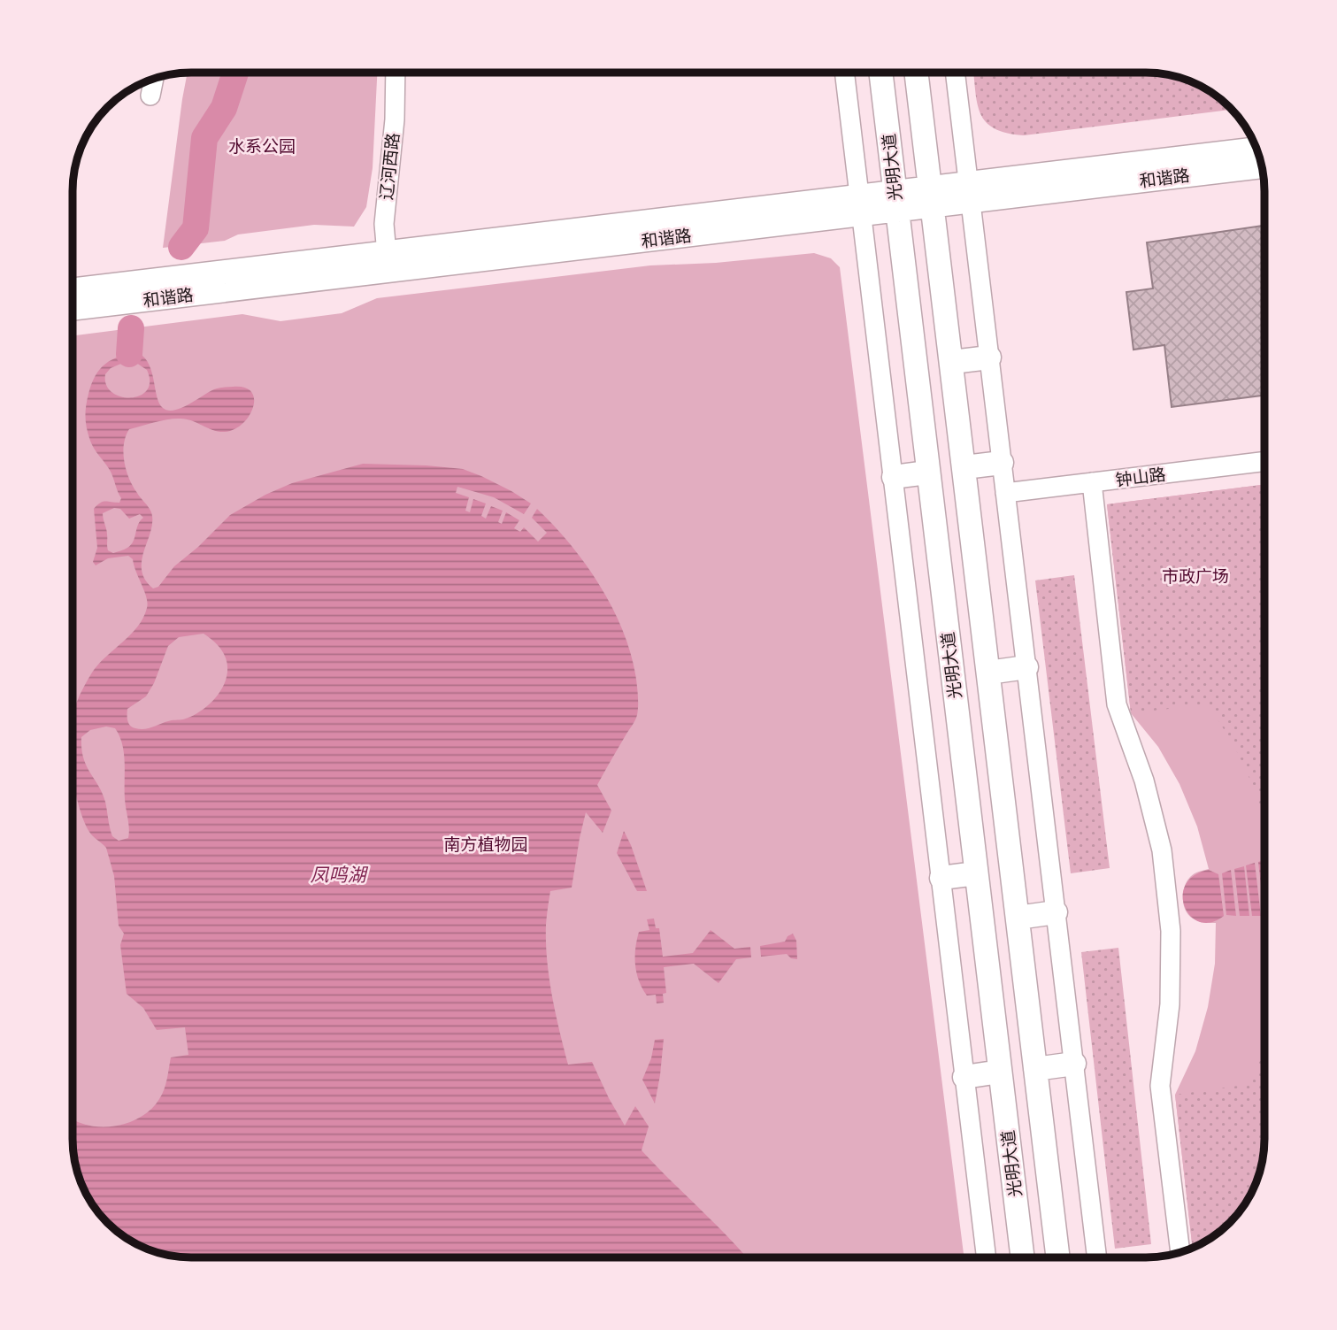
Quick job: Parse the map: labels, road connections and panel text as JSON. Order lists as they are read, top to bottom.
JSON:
{
  "streets": {
    "main road": ["光明大道", "和谐路"],
    "street": ["辽河西路", "钟山路"]
  },
  "crossings": [
    ["辽河西路", "和谐路"],
    ["光明大道", "和谐路"]
  ],
  "water": ["凤鸣湖"],
  "parks": ["水系公园", "市政广场", "南方植物园"]
}
